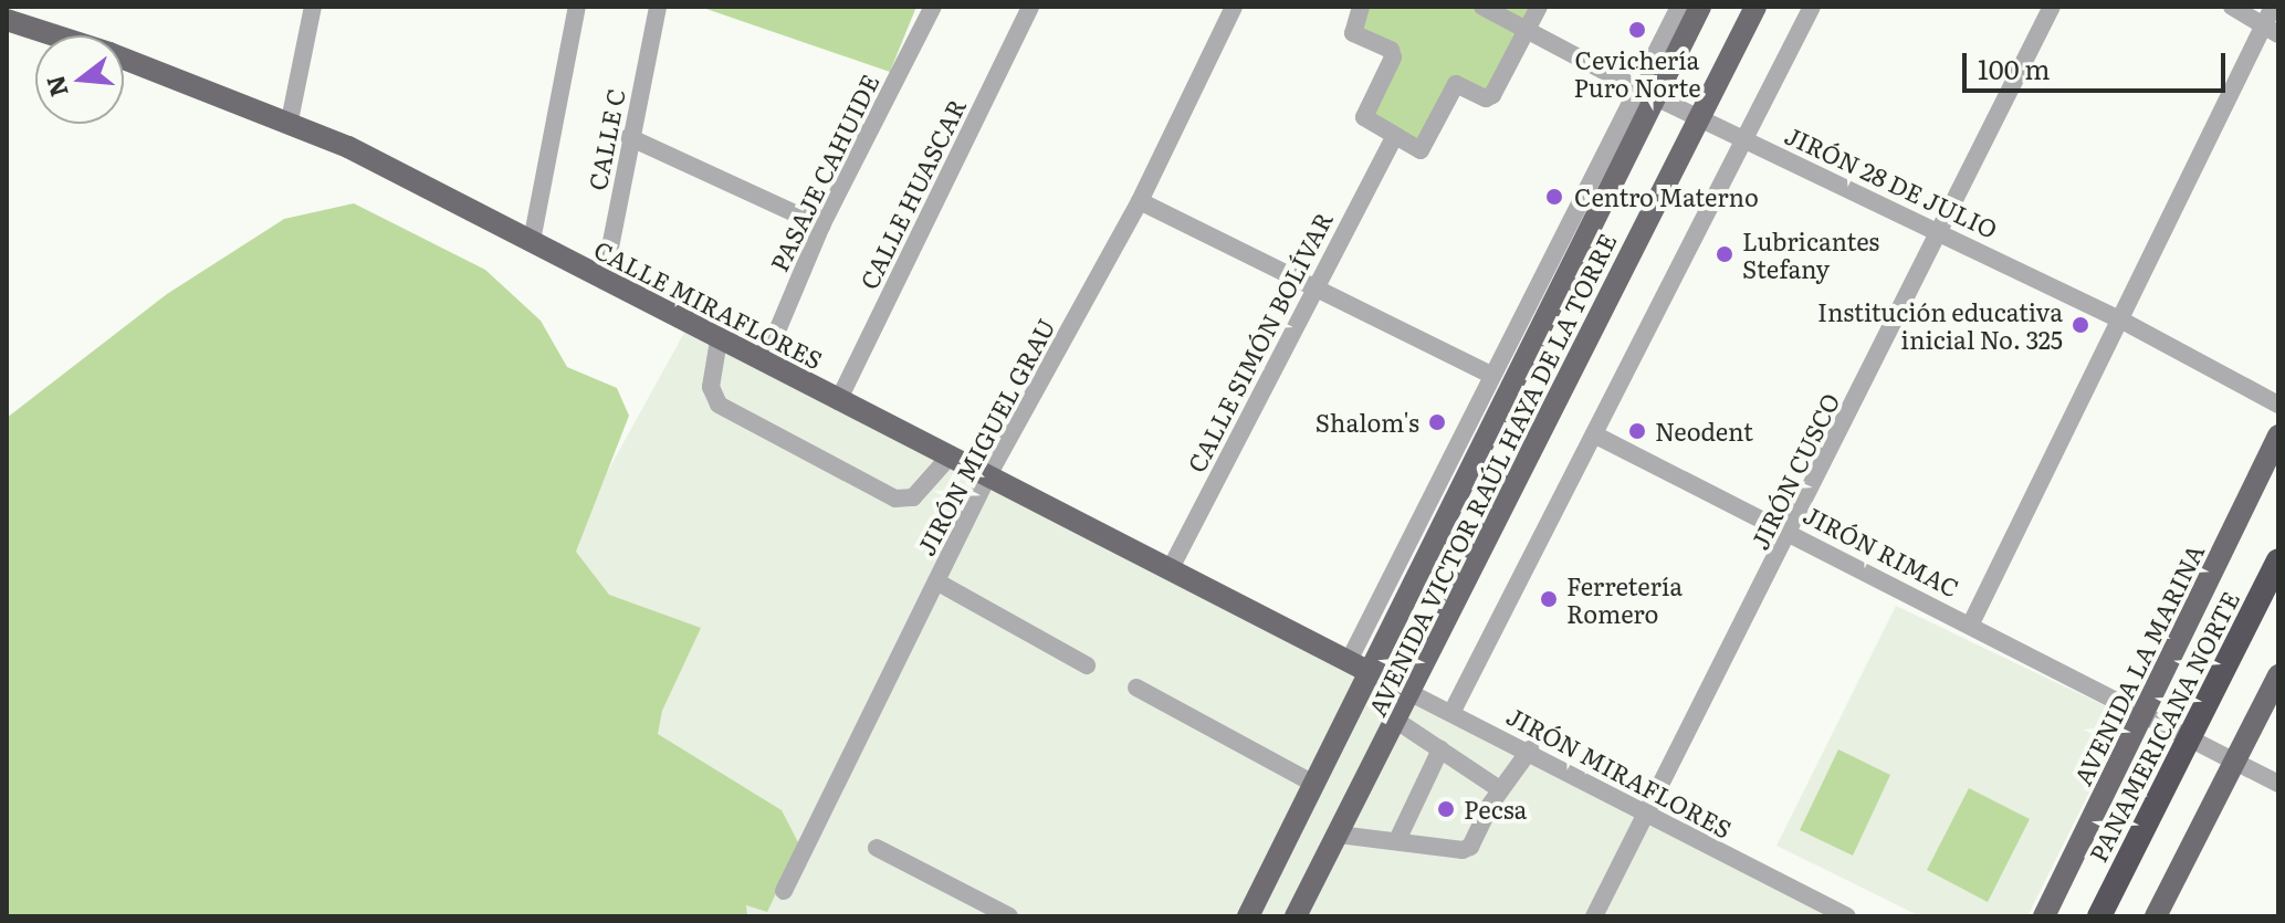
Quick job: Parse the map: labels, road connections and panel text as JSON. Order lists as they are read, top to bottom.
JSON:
{
  "streets": {
    "highway": ["PANAMERICANA NORTE"],
    "main road": ["CALLE MIRAFLORES", "AVENIDA VICTOR RAÚL HAYA DE LA TORRE", "AVENIDA LA MARINA"],
    "street": [
      "CALLE C",
      "PASAJE CAHUIDE",
      "JIRÓN 28 DE JULIO",
      "CALLE HUASCAR",
      "CALLE SIMÓN BOLÍVAR",
      "JIRÓN MIGUEL GRAU",
      "JIRÓN CUSCO",
      "JIRÓN RIMAC",
      "JIRÓN MIRAFLORES"
    ]
  },
  "crossings": [
    ["CALLE C", "CALLE MIRAFLORES"],
    ["PASAJE CAHUIDE", "CALLE MIRAFLORES"],
    ["JIRÓN 28 DE JULIO", "JIRÓN CUSCO"],
    ["JIRÓN 28 DE JULIO", "AVENIDA VICTOR RAÚL HAYA DE LA TORRE"],
    ["CALLE HUASCAR", "CALLE MIRAFLORES"],
    ["CALLE MIRAFLORES", "CALLE SIMÓN BOLÍVAR"],
    ["CALLE MIRAFLORES", "JIRÓN MIGUEL GRAU"],
    ["CALLE MIRAFLORES", "AVENIDA VICTOR RAÚL HAYA DE LA TORRE"],
    ["CALLE MIRAFLORES", "JIRÓN MIRAFLORES"],
    ["JIRÓN CUSCO", "JIRÓN RIMAC"],
    ["JIRÓN CUSCO", "JIRÓN MIRAFLORES"],
    ["AVENIDA VICTOR RAÚL HAYA DE LA TORRE", "JIRÓN MIRAFLORES"],
    ["JIRÓN RIMAC", "AVENIDA LA MARINA"],
    ["JIRÓN RIMAC", "PANAMERICANA NORTE"]
  ],
  "places": [
    "Cevichería Puro Norte",
    "Centro Materno",
    "Lubricantes Stefany",
    "Institución educativa inicial No. 325",
    "Shalom's",
    "Neodent",
    "Ferretería Romero",
    "Pecsa"
  ],
  "scale_bar": "100 m",
  "north": "left"
}
